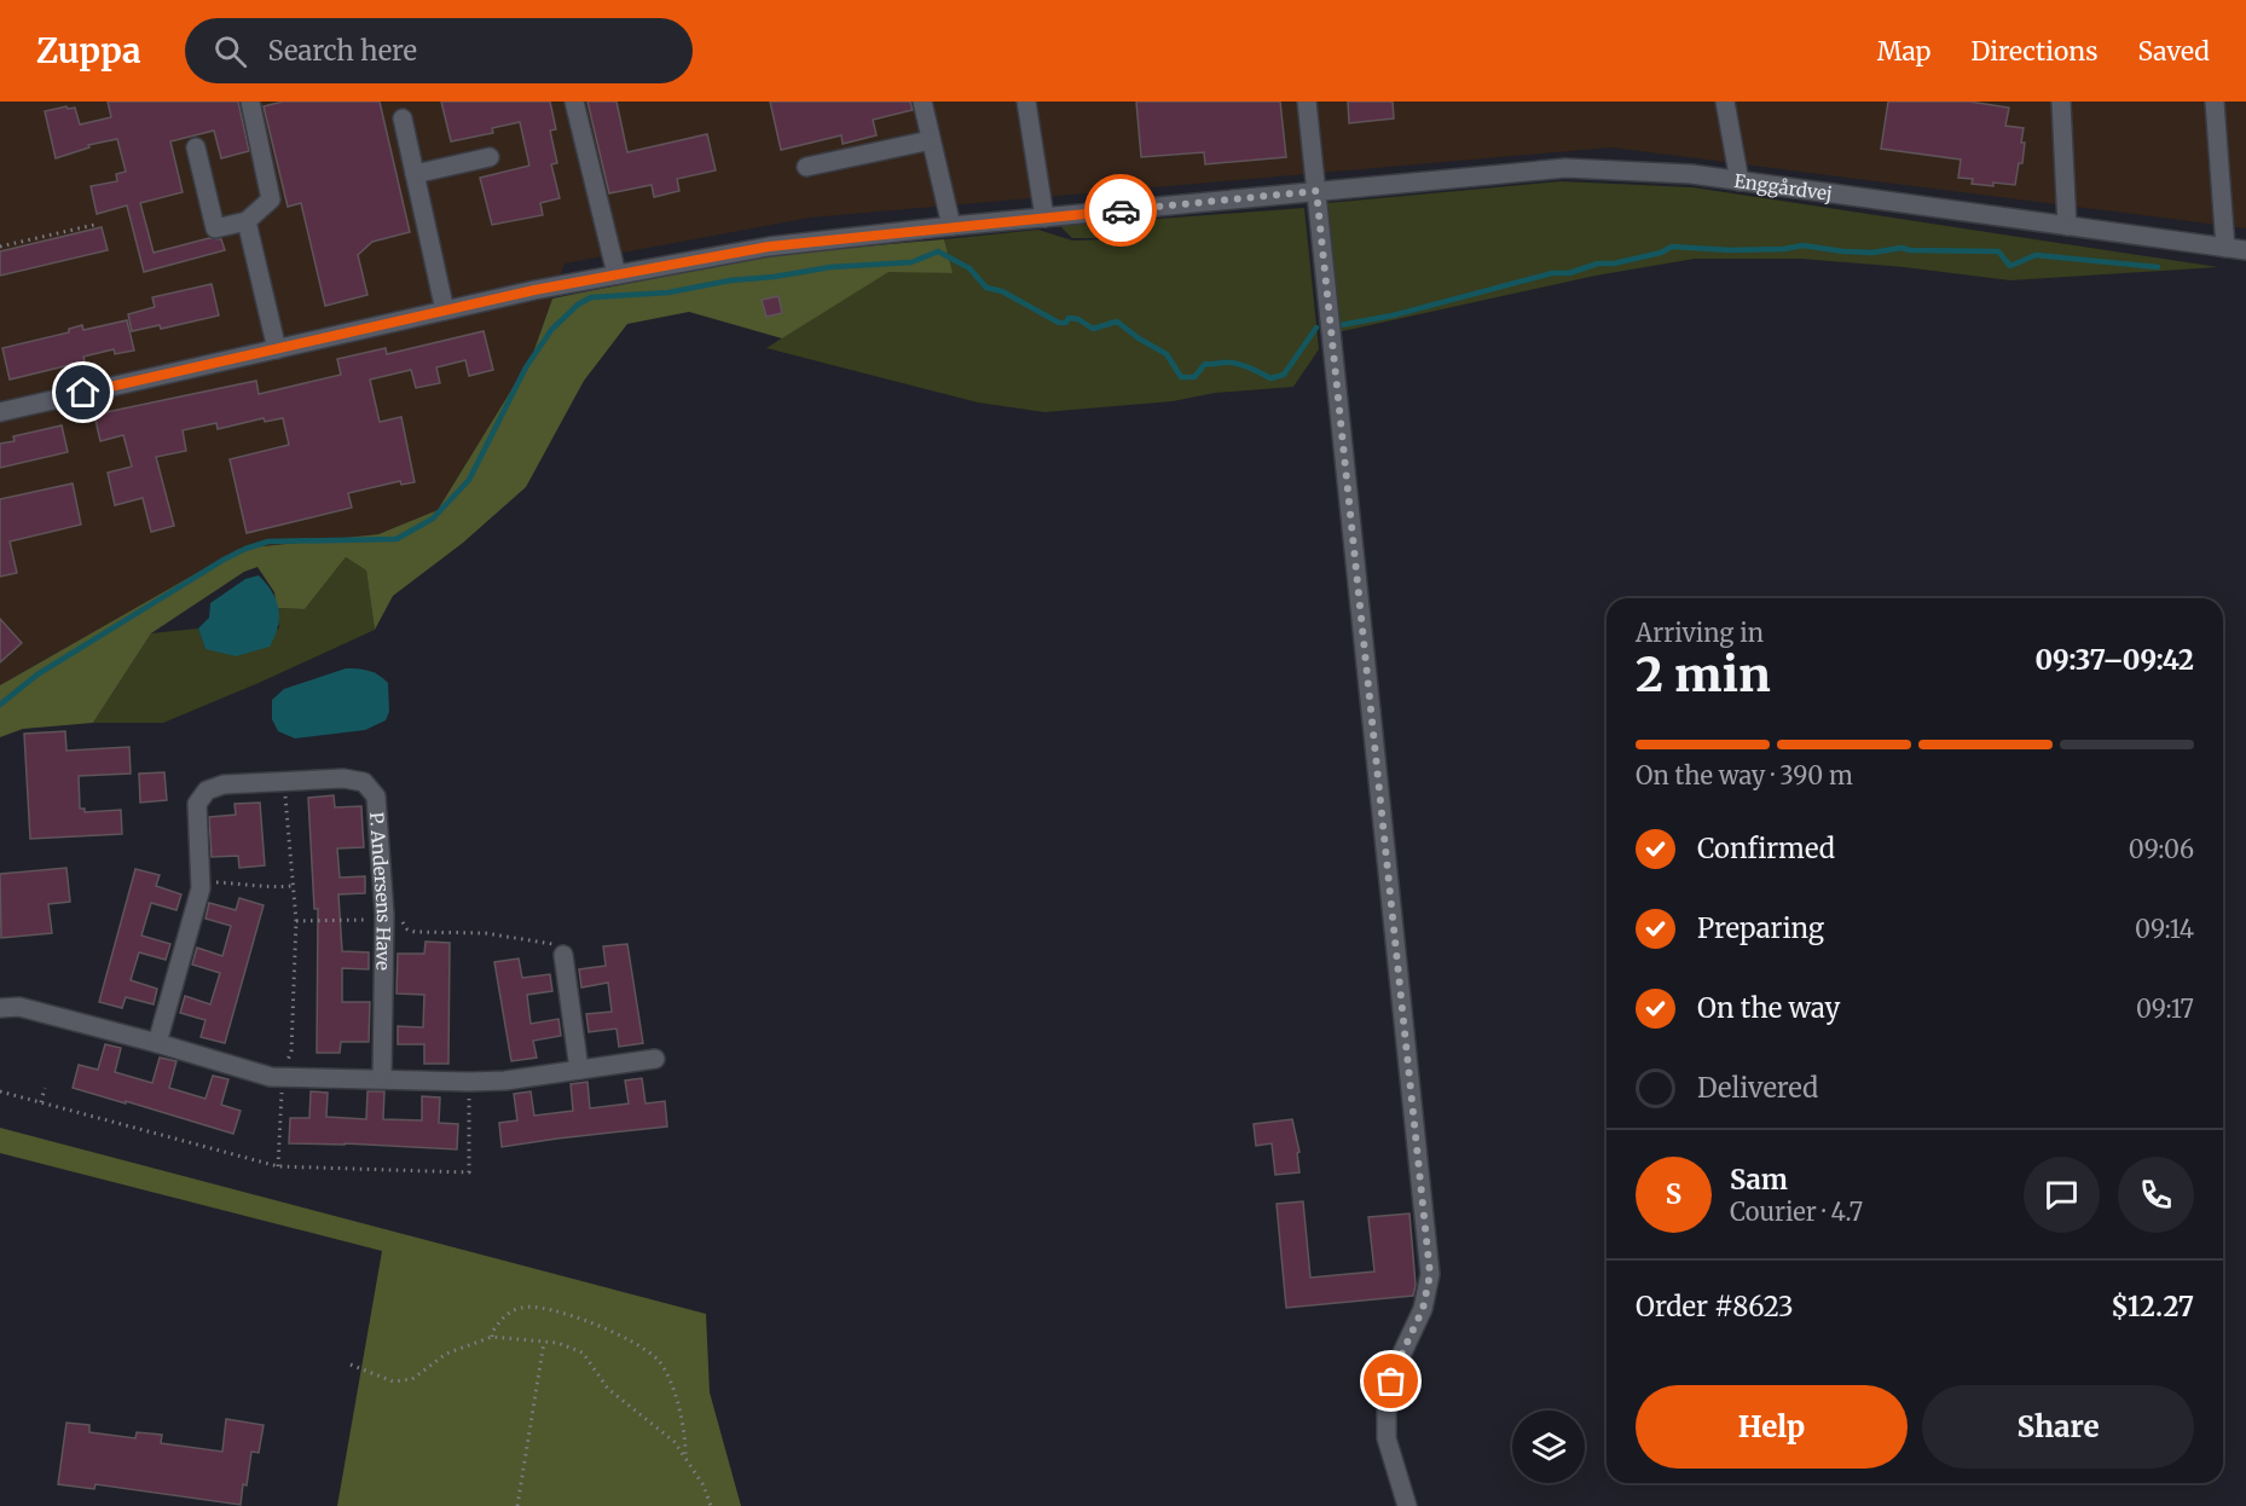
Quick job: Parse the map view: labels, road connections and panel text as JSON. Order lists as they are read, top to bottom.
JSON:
{
  "streets": {
    "street": ["Enggårdvej", "P. Andersens Have"]
  },
  "page": {
    "header": "Zuppa",
    "search": "Search here",
    "nav": ["Map", "Directions", "Saved"],
    "heading": ["2 min", "Arriving in", "09:37–09:42"],
    "panel": [
      "Sam",
      "Courier · 4.7",
      "Order #8623",
      "$12.27"
    ],
    "bar": "On the way · 390 m",
    "list": [
      ["Confirmed", "09:06"],
      ["Preparing", "09:14"],
      ["On the way", "09:17"],
      "Delivered"
    ],
    "round": "S",
    "buttons": ["Help", "Share"]
  }
}
